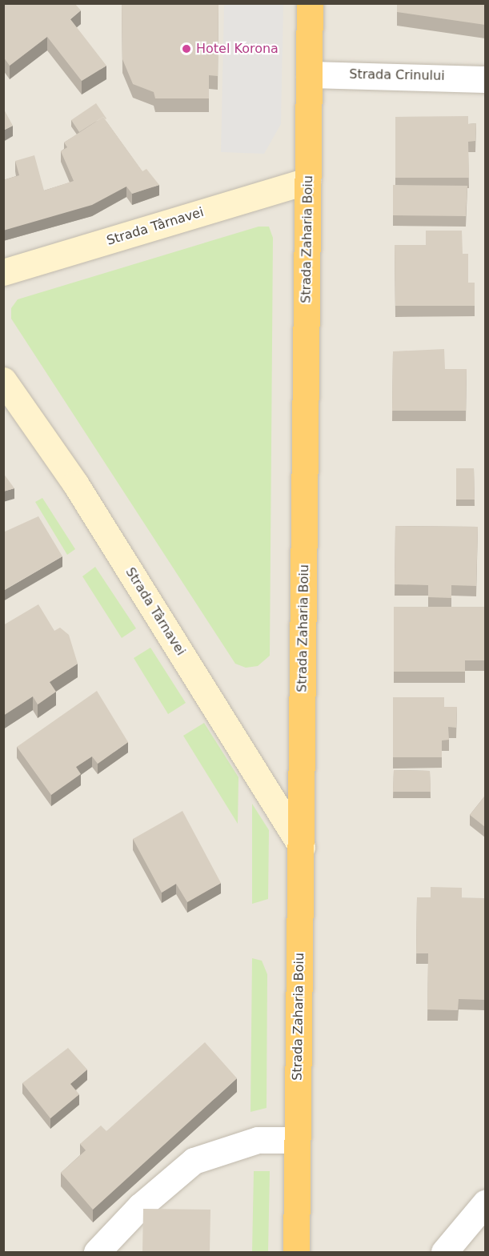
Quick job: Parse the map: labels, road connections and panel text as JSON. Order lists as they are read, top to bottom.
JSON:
{
  "streets": {
    "highway": ["Strada Zaharia Boiu"],
    "street": ["Strada Crinului", "Strada Târnavei"]
  },
  "crossings": [
    ["Strada Crinului", "Strada Zaharia Boiu"],
    ["Strada Târnavei", "Strada Zaharia Boiu"]
  ],
  "places": ["Hotel Korona"]
}
